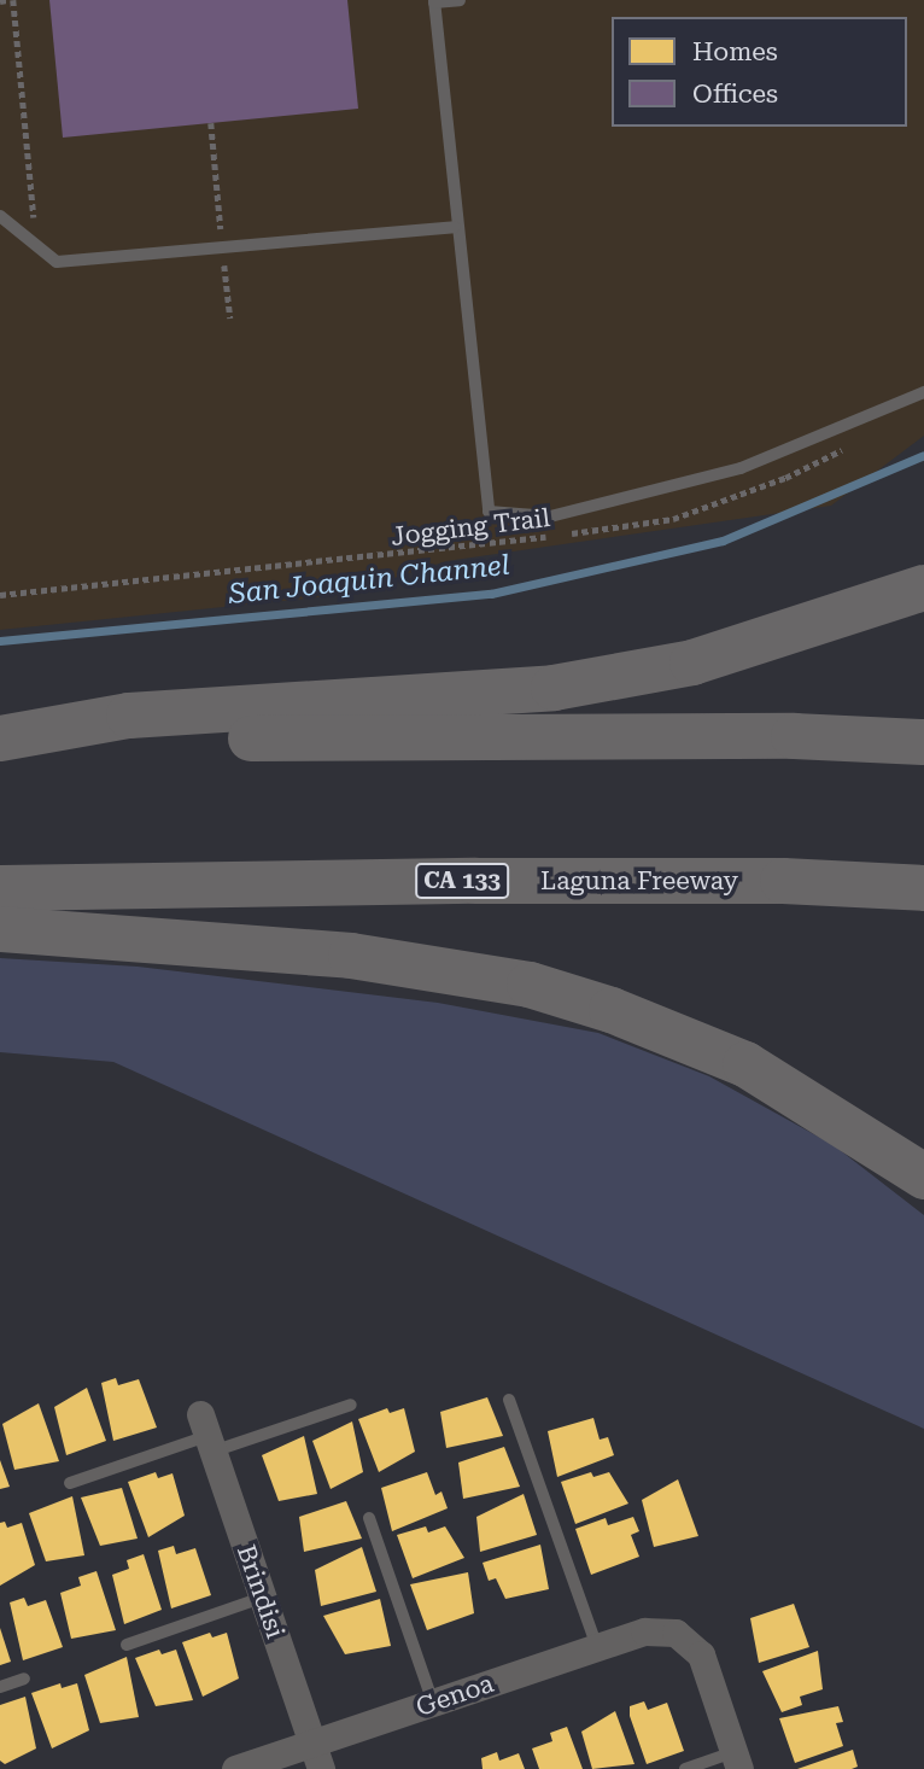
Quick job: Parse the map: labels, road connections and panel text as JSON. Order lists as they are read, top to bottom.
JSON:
{
  "streets": {
    "highway": ["CA 133", "Laguna Freeway"],
    "street": ["Brindisi", "Genoa"],
    "path": ["Jogging Trail"]
  },
  "crossings": [
    ["Brindisi", "Genoa"]
  ],
  "water": ["San Joaquin Channel"],
  "legend": ["Homes", "Offices"]
}
